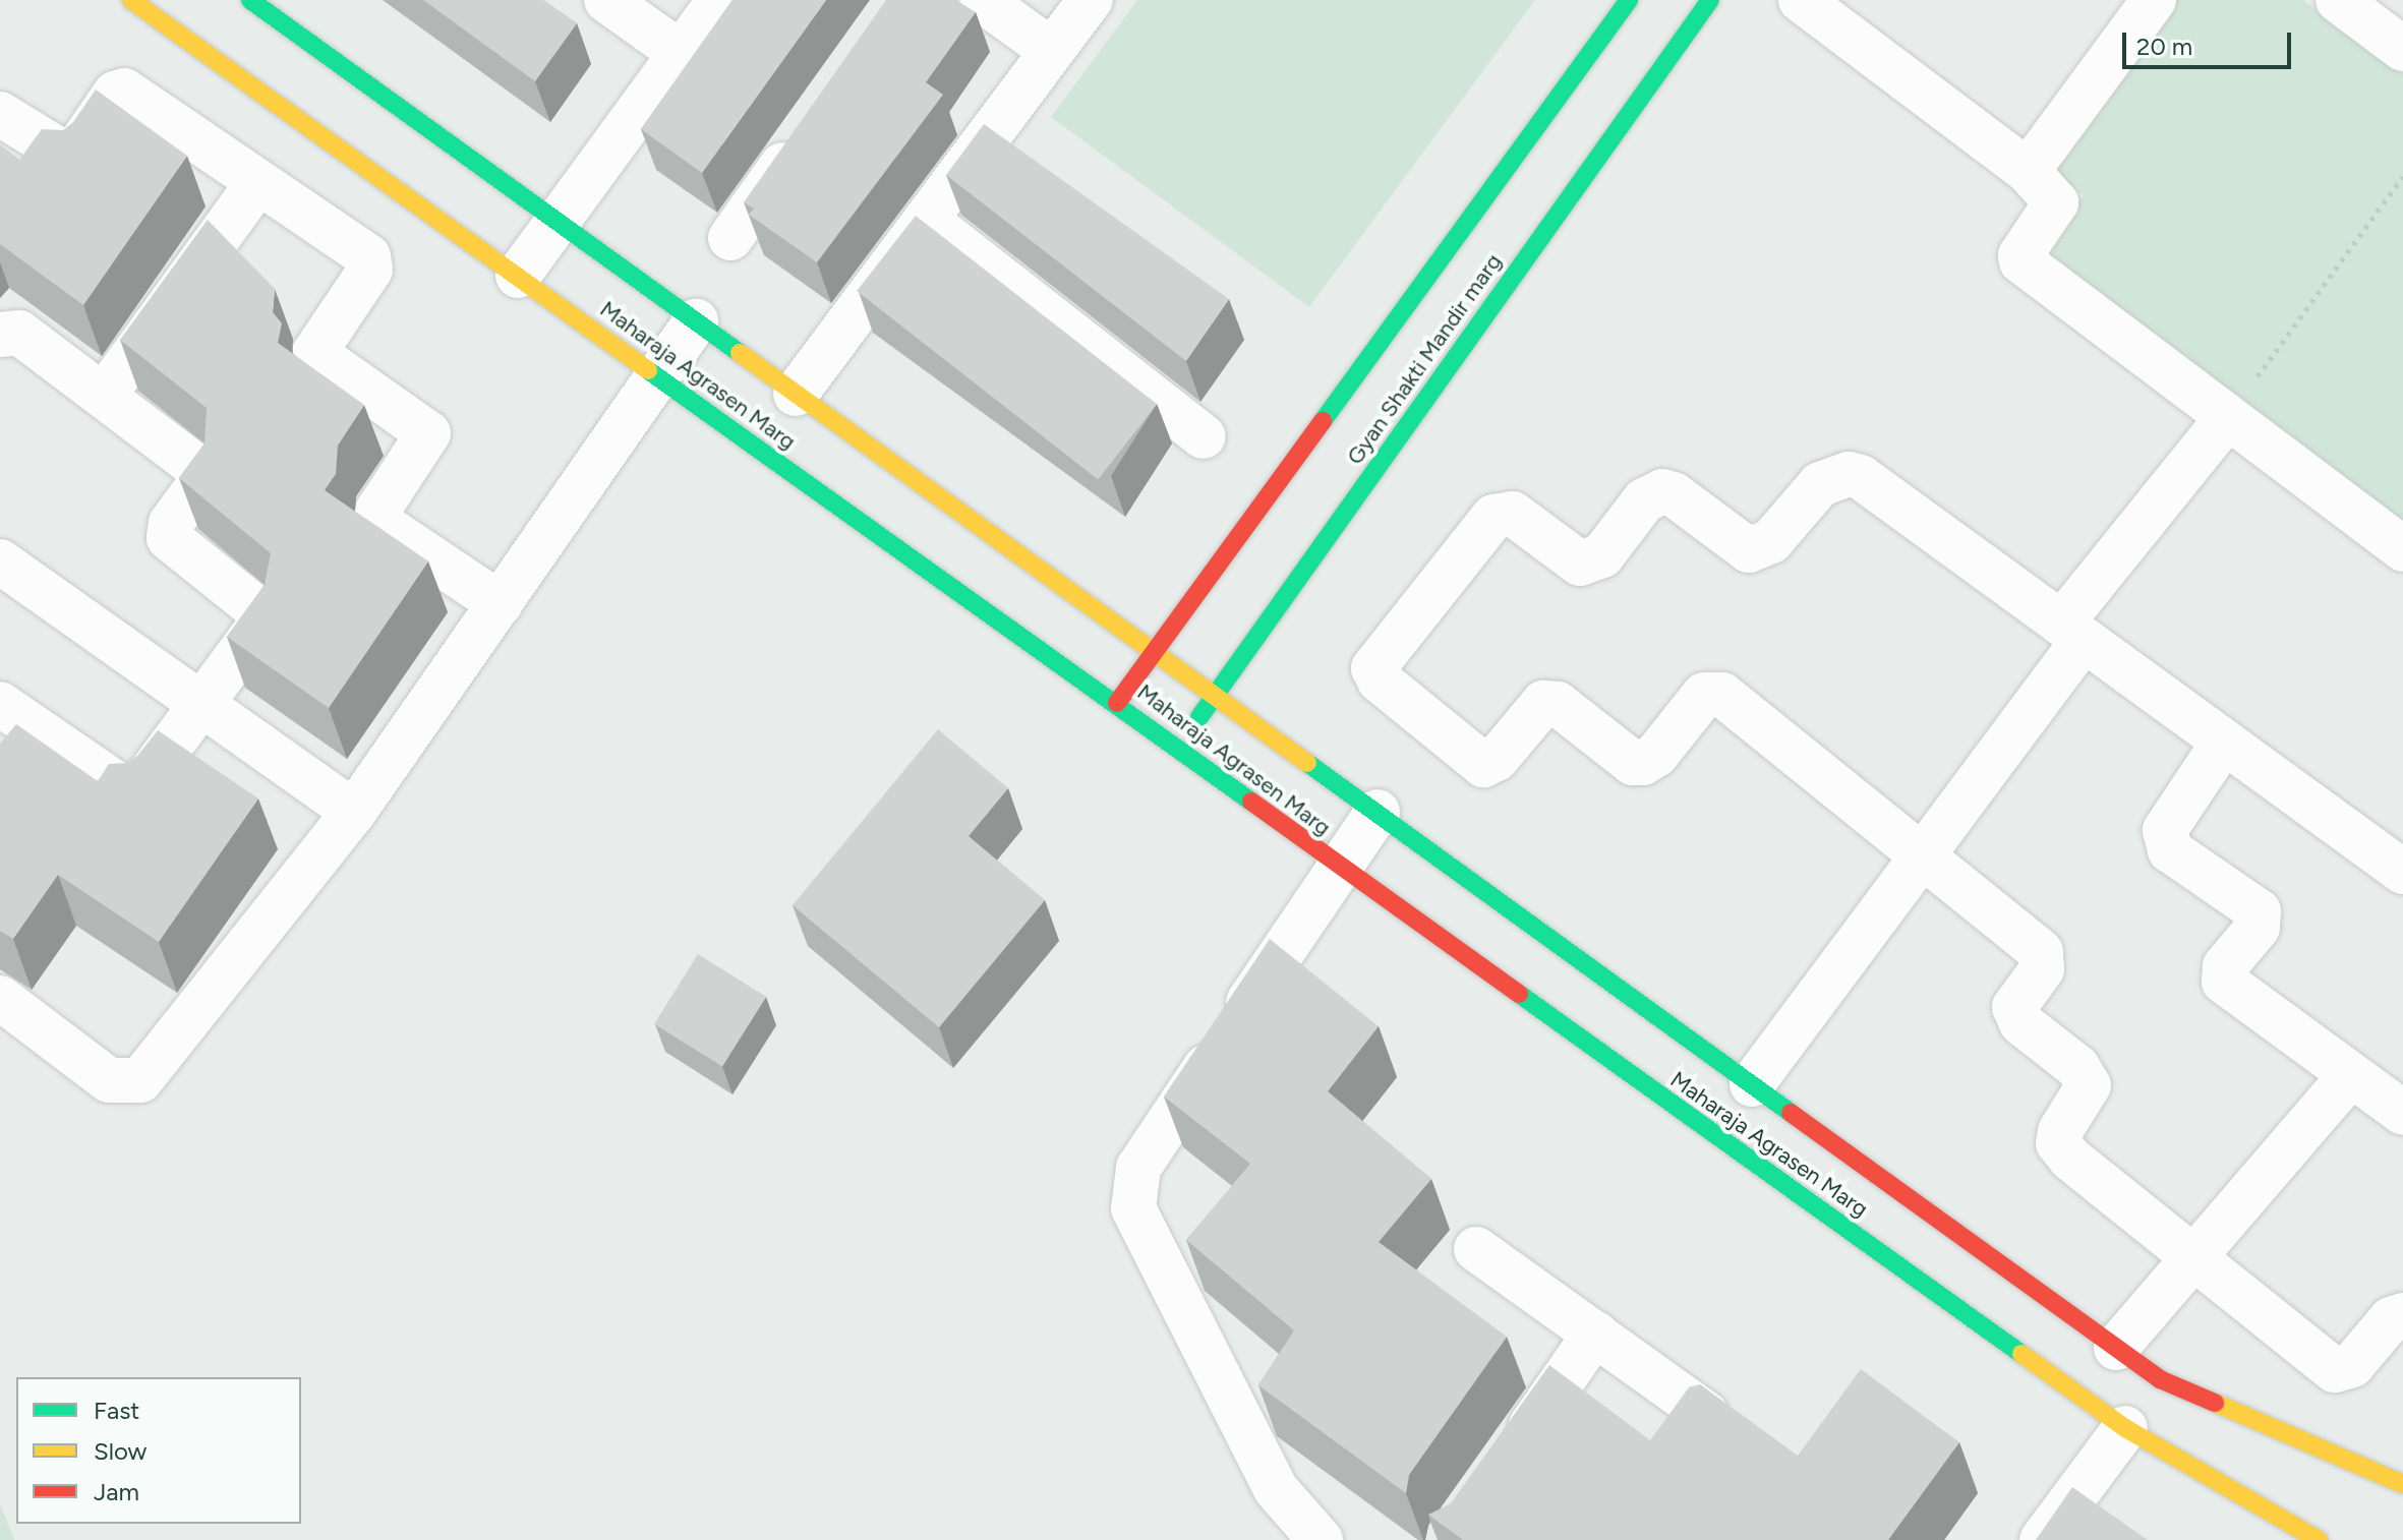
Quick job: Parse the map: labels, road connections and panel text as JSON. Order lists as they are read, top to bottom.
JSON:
{
  "streets": {
    "street": ["Gyan Shakti Mandir marg", "Maharaja Agrasen Marg"]
  },
  "crossings": [
    ["Gyan Shakti Mandir marg", "Maharaja Agrasen Marg"]
  ],
  "legend": ["Fast", "Slow", "Jam"],
  "scale_bar": "20 m"
}
